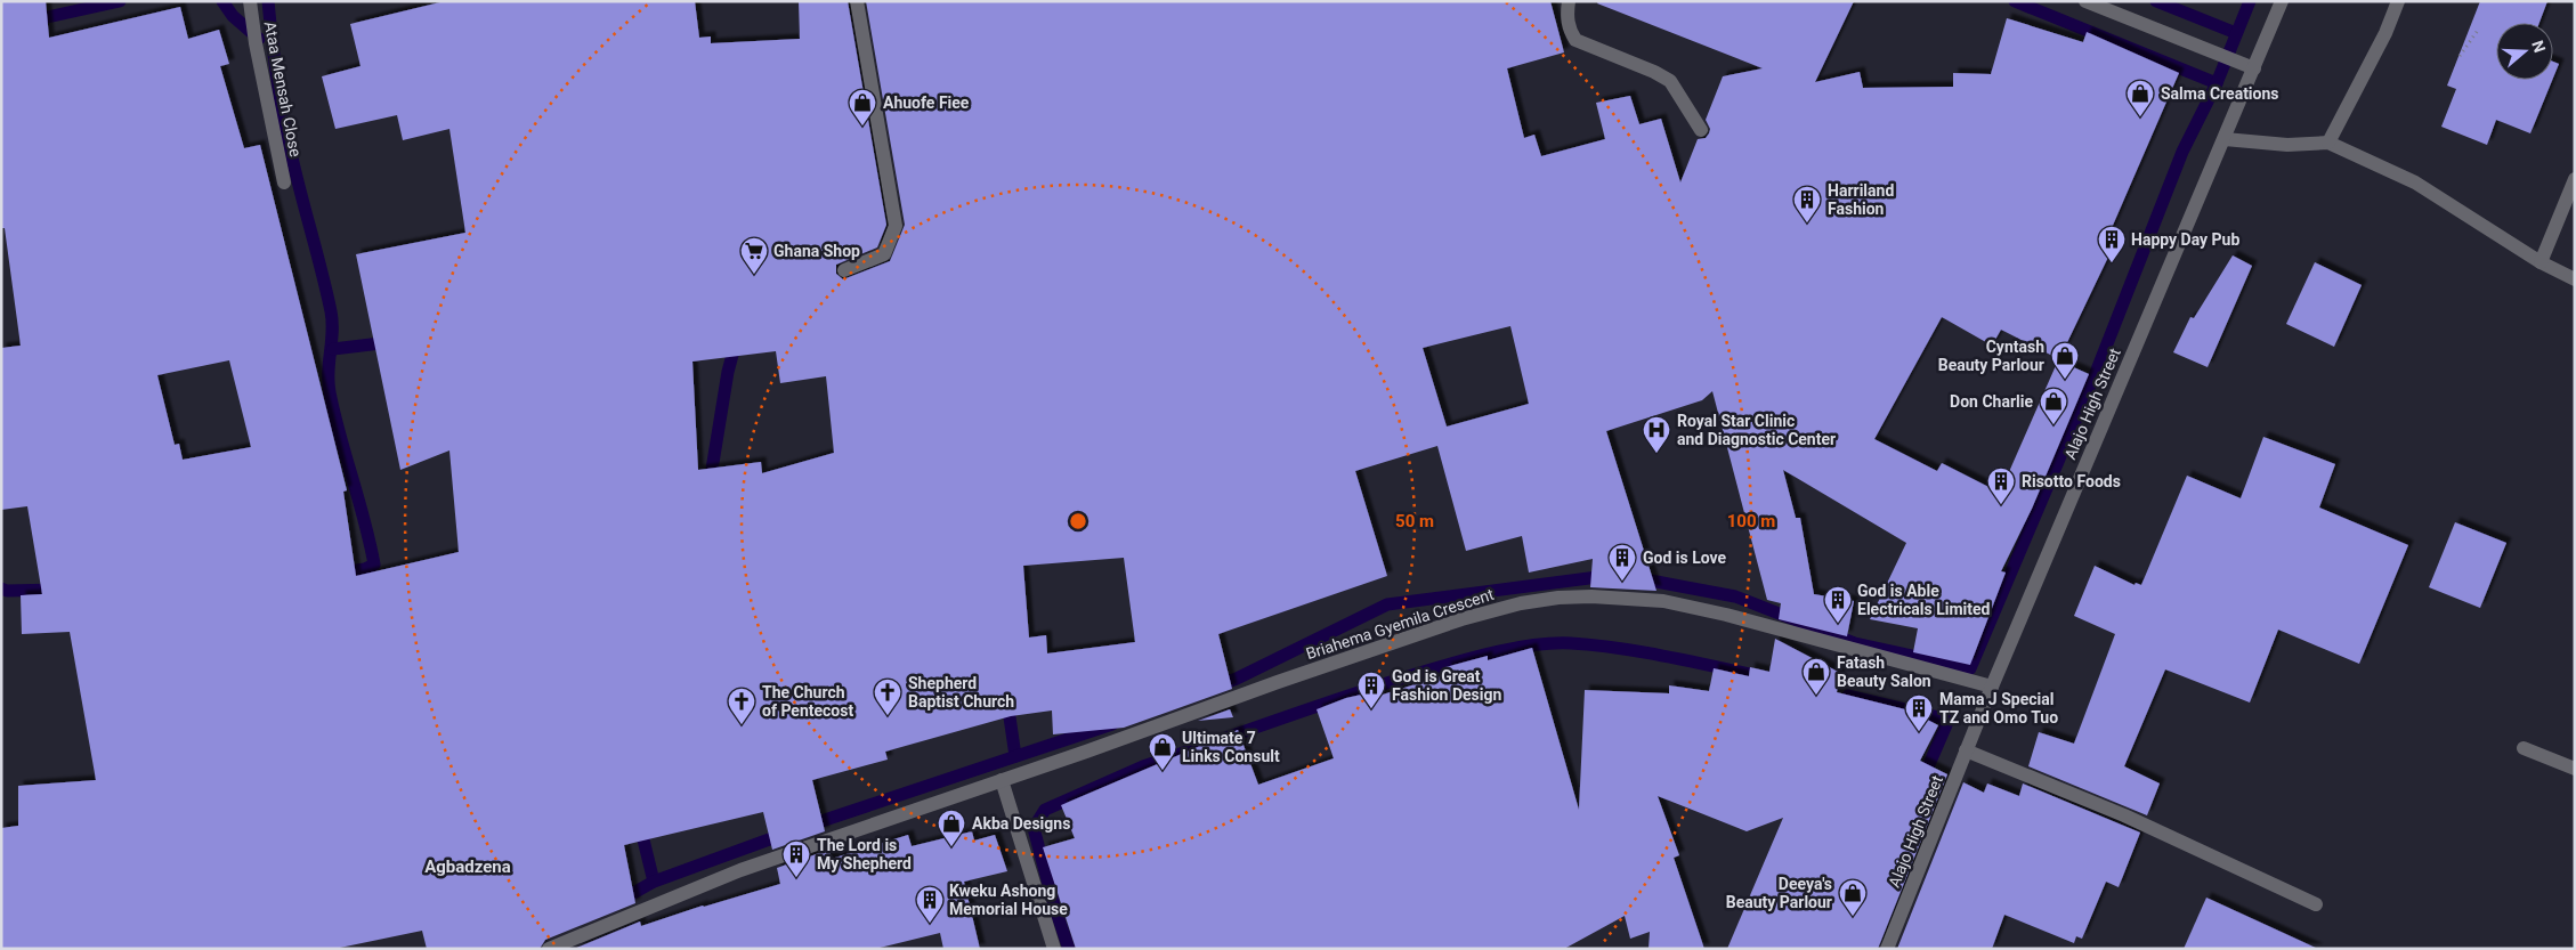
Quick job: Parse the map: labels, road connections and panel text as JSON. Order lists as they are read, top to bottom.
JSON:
{
  "streets": {
    "street": ["Ataa Mensah Close", "Alajo High Street", "Briahema Gyemila Crescent"]
  },
  "crossings": [
    ["Alajo High Street", "Briahema Gyemila Crescent"]
  ],
  "districts": ["Agbadzena"],
  "places": {
    "shop": [
      "Salma Creations",
      "Ahuofe Fiee",
      "Cyntash Beauty Parlour",
      "Don Charlie",
      "Fatash Beauty Salon",
      "Ultimate 7 Links Consult",
      "Akba Designs",
      "Deeya's Beauty Parlour"
    ],
    "building": [
      "Harriland Fashion",
      "Happy Day Pub",
      "Risotto Foods",
      "God is Love",
      "God is Able Electricals Limited",
      "God is Great Fashion Design",
      "Mama J Special TZ and Omo Tuo",
      "The Lord is My Shepherd",
      "Kweku Ashong Memorial House"
    ],
    "supermarket": ["Ghana Shop"],
    "hospital": ["Royal Star Clinic and Diagnostic Center"],
    "church": ["Shepherd Baptist Church", "The Church of Pentecost"]
  },
  "north": "right",
  "rings": ["50 m", "100 m"]
}
